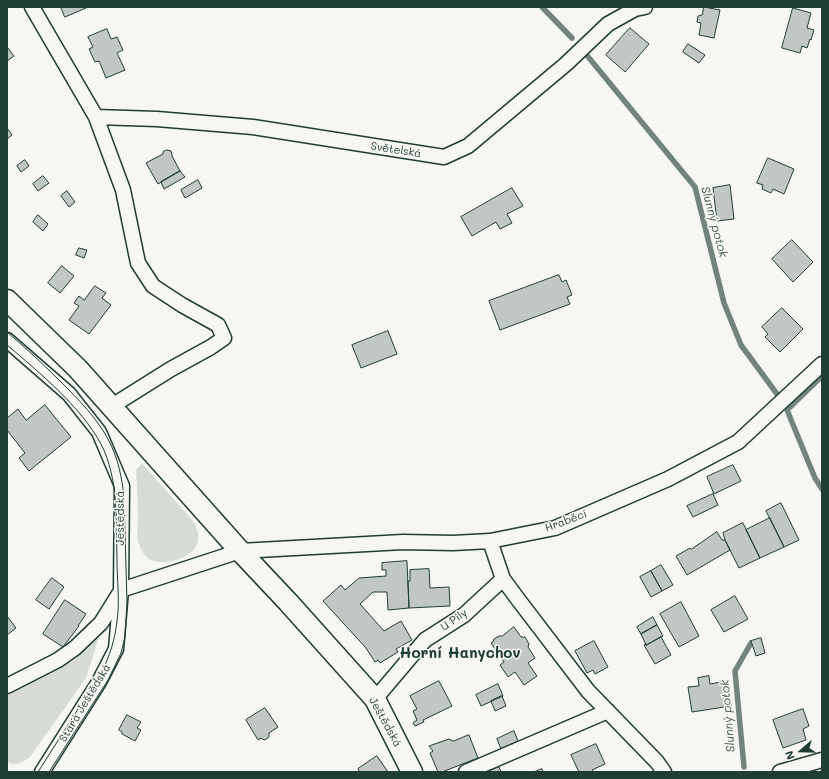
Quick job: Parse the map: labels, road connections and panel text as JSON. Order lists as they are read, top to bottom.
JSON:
{
  "streets": {
    "street": [
      "Světelská",
      "Ještědská",
      "Hraběcí",
      "U Pily",
      "Stará Ještědská"
    ]
  },
  "crossings": [
    ["Ještědská", "Hraběcí"],
    ["Ještědská", "U Pily"],
    ["Ještědská", "Stará Ještědská"]
  ],
  "districts": ["Horní Hanychov"],
  "water": ["Slunný potok"],
  "north": "left"
}
